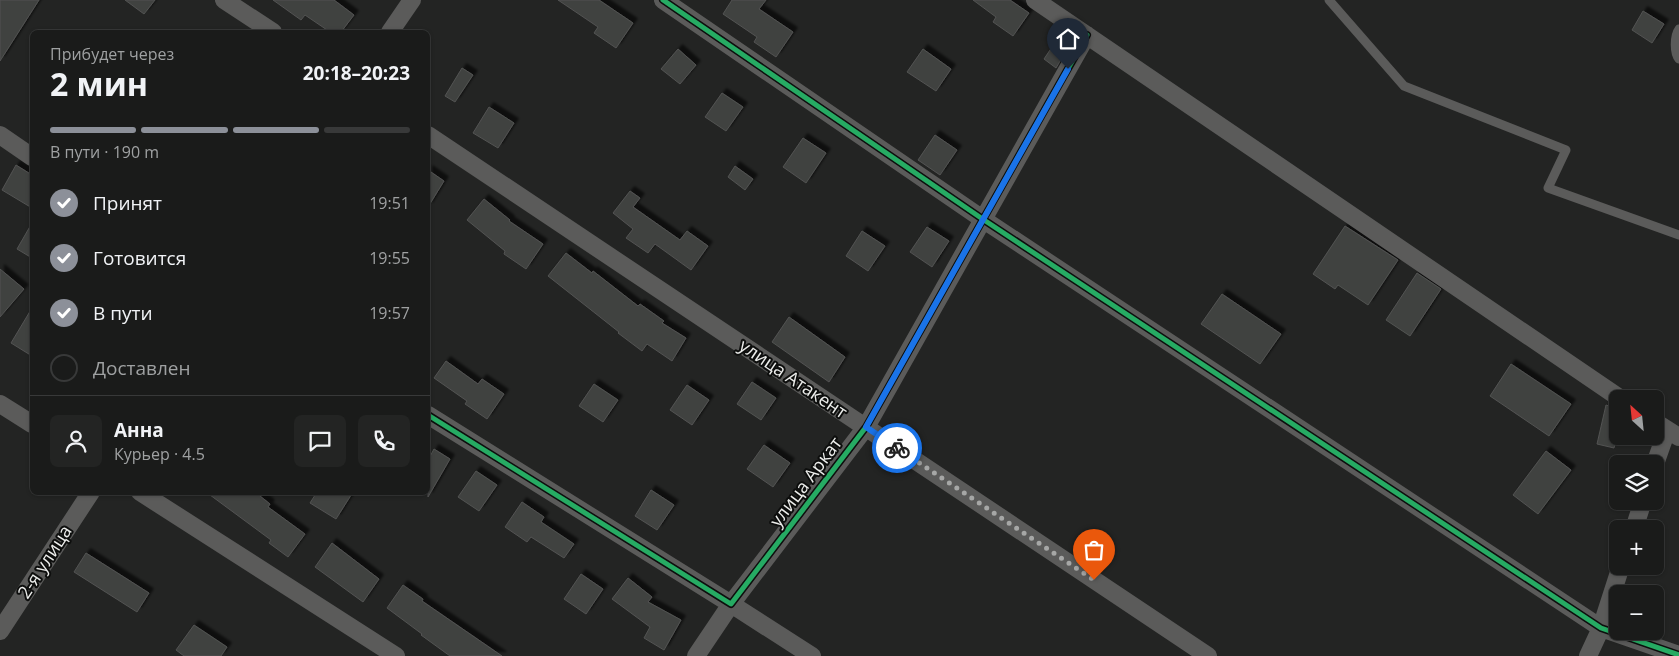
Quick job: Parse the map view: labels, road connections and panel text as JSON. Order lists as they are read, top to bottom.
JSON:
{
  "streets": {
    "street": ["улица Атакент", "улица Аркат", "2-я улица"]
  },
  "crossings": [
    ["улица Атакент", "улица Аркат"]
  ],
  "north": "top left",
  "page": {
    "heading": ["2 мин", "Прибудет через", "20:18–20:23"],
    "panel": ["Анна", "Курьер · 4.5"],
    "bar": "В пути · 190 m",
    "list": [
      ["Принят", "19:51"],
      ["Готовится", "19:55"],
      ["В пути", "19:57"],
      "Доставлен"
    ],
    "map_buttons": ["+", "−"]
  }
}
